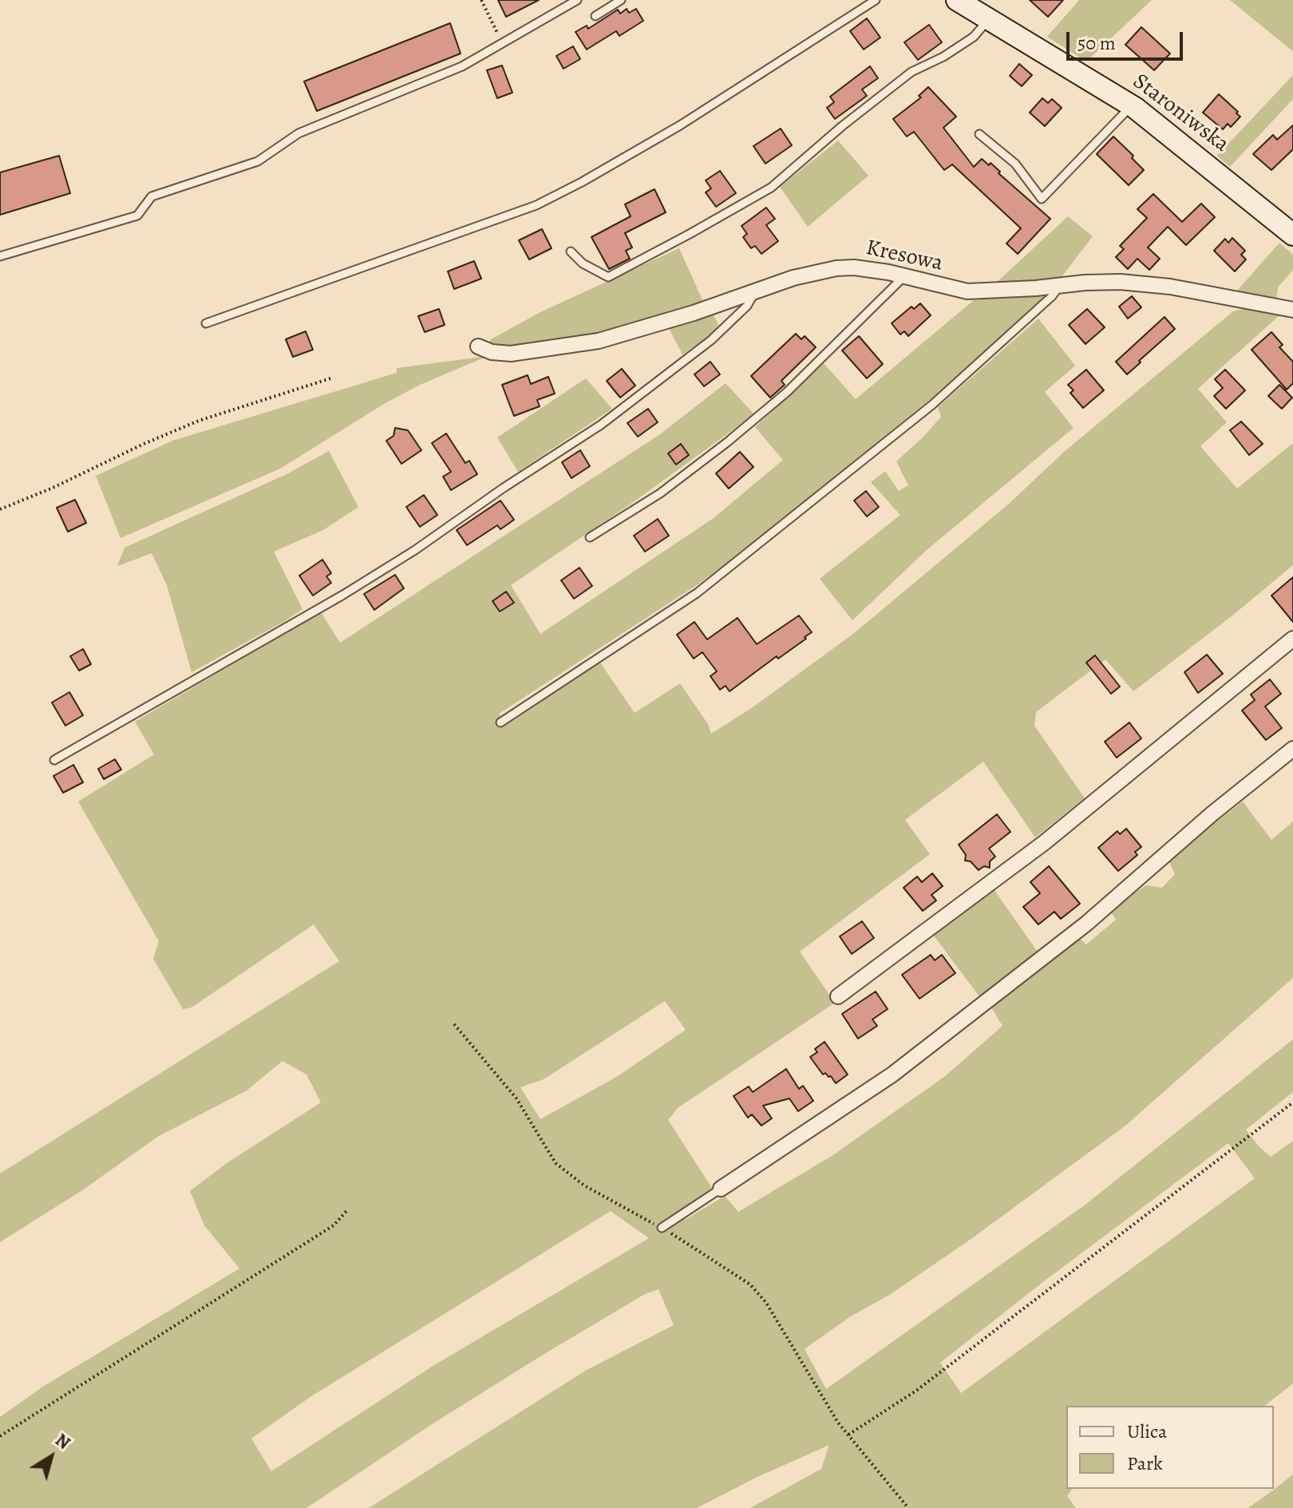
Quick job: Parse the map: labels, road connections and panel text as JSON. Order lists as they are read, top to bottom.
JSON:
{
  "streets": {
    "street": ["Staroniwska", "Kresowa"]
  },
  "legend": ["Ulica", "Park"],
  "scale_bar": "50 m",
  "north": "top right"
}
